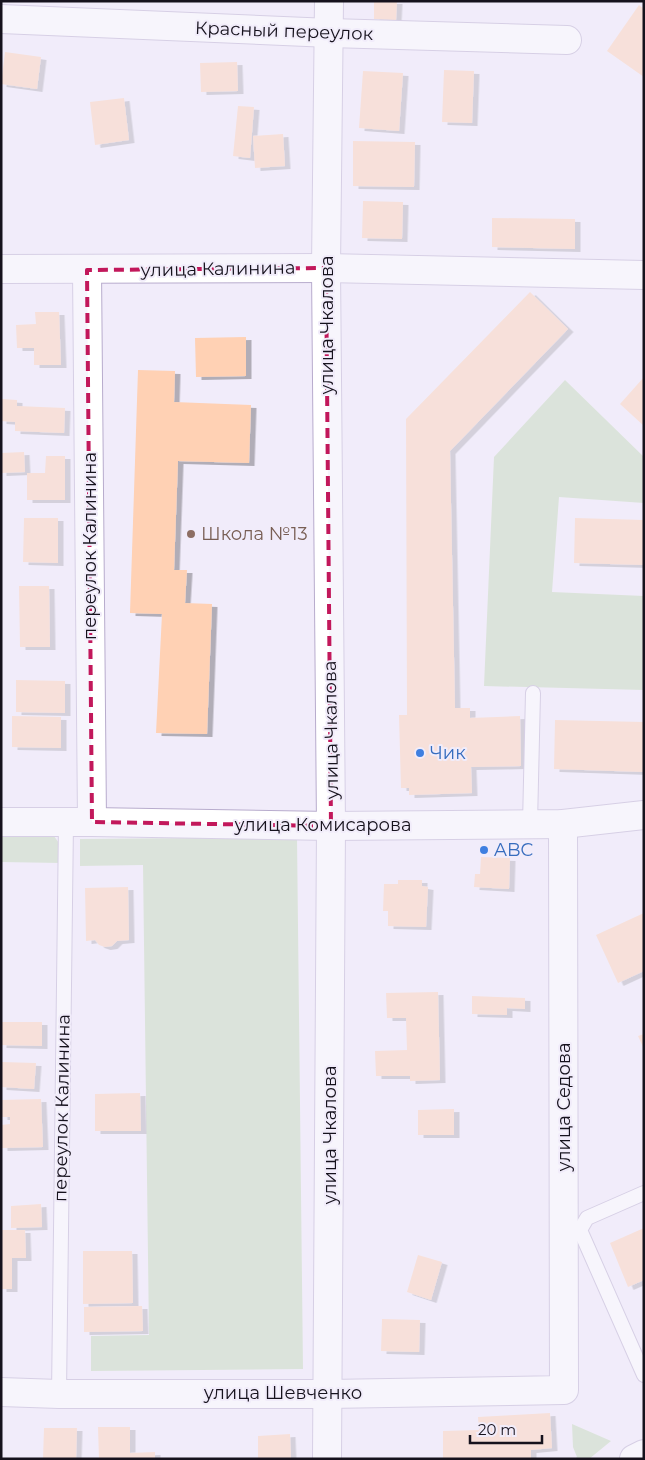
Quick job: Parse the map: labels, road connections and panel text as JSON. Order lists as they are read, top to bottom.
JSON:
{
  "streets": {
    "street": [
      "Красный переулок",
      "улица Калинина",
      "улица Чкалова",
      "переулок Калинина",
      "улица Комисарова",
      "улица Седова",
      "улица Шевченко"
    ]
  },
  "crossings": [
    ["Красный переулок", "улица Чкалова"],
    ["улица Калинина", "улица Чкалова"],
    ["улица Калинина", "переулок Калинина"],
    ["улица Чкалова", "улица Комисарова"],
    ["улица Чкалова", "улица Шевченко"],
    ["переулок Калинина", "улица Комисарова"],
    ["переулок Калинина", "улица Шевченко"],
    ["улица Комисарова", "улица Седова"],
    ["улица Седова", "улица Шевченко"]
  ],
  "places": ["Школа №13", "Чик", "ABC"],
  "scale_bar": "20 m"
}
